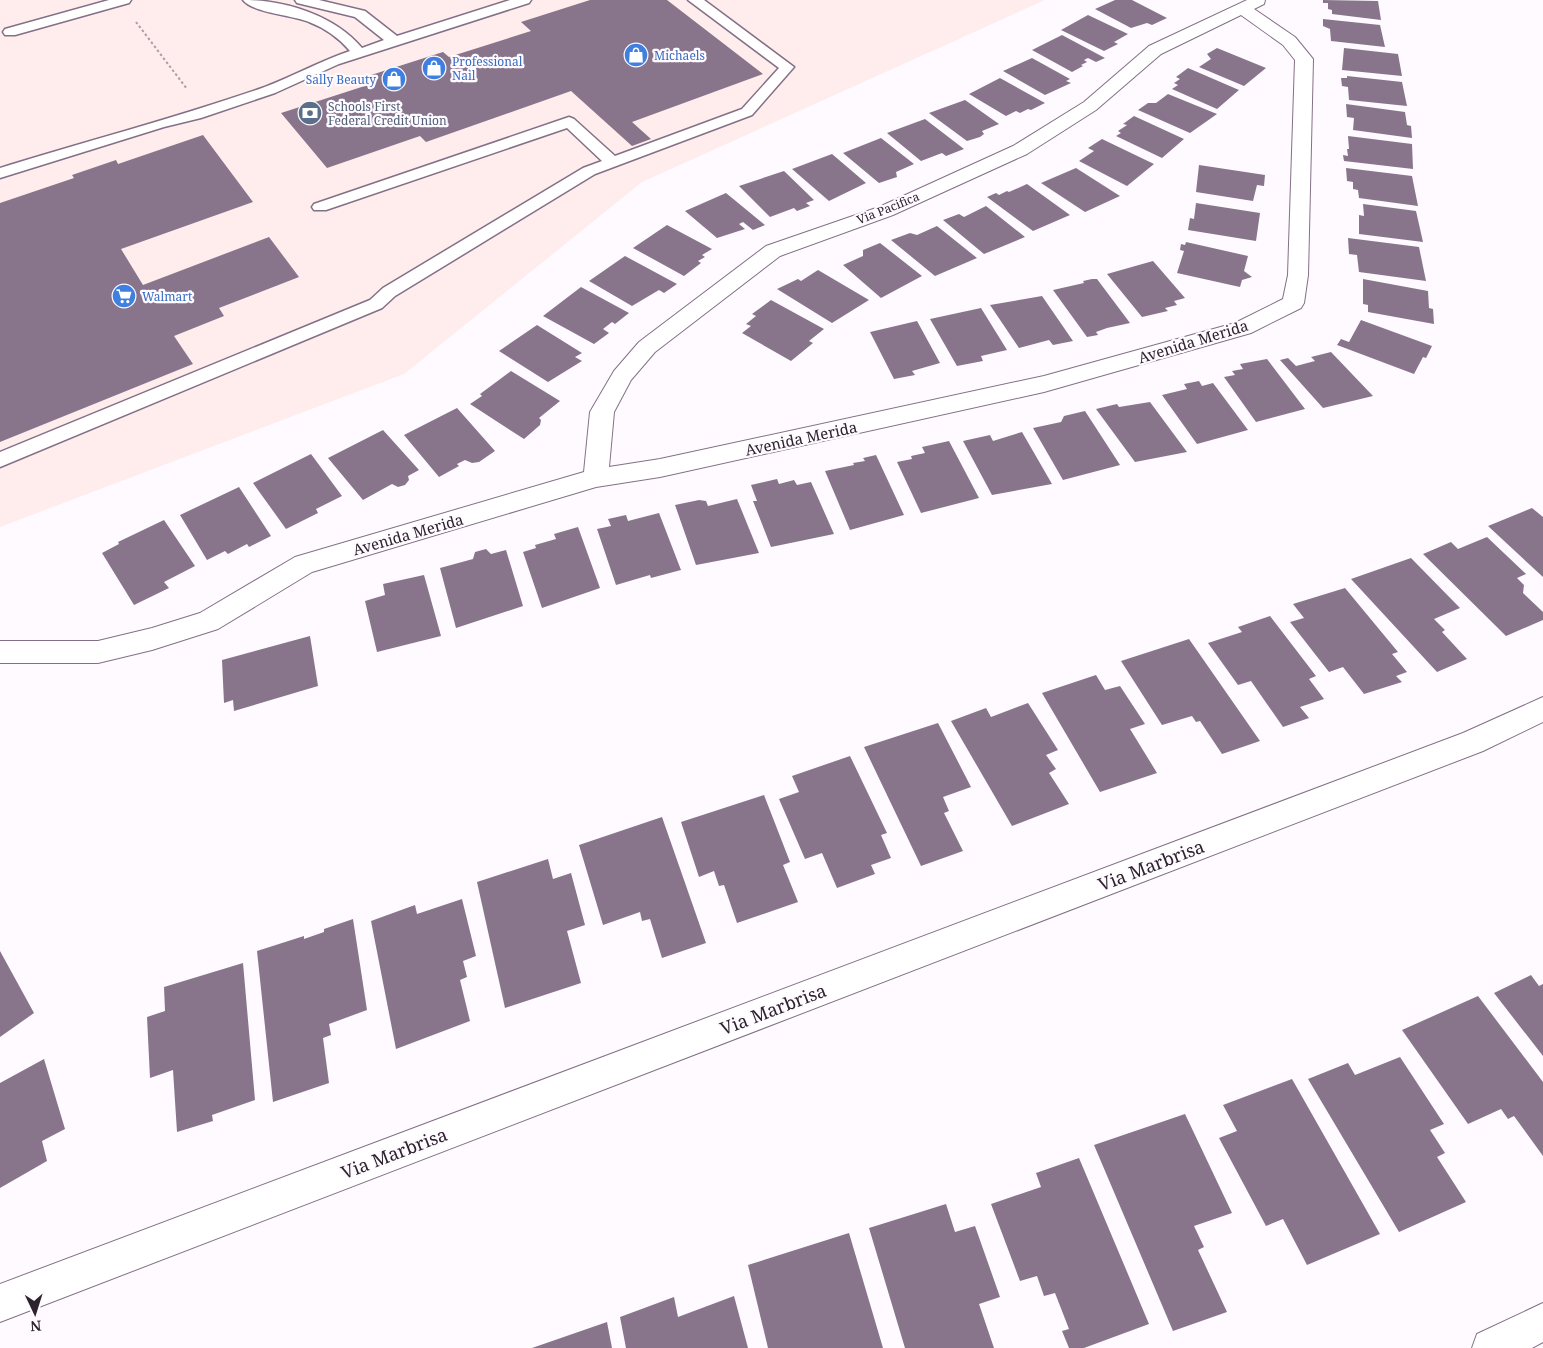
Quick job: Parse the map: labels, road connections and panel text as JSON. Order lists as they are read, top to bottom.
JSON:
{
  "streets": {
    "street": ["Via Pacifica", "Avenida Merida", "Via Marbrisa"]
  },
  "crossings": [
    ["Via Pacifica", "Avenida Merida"]
  ],
  "places": {
    "shop": ["Michaels", "Professional Nail", "Sally Beauty"],
    "bank": ["Schools First Federal Credit Union"],
    "supermarket": ["Walmart"]
  },
  "north": "bottom"
}
